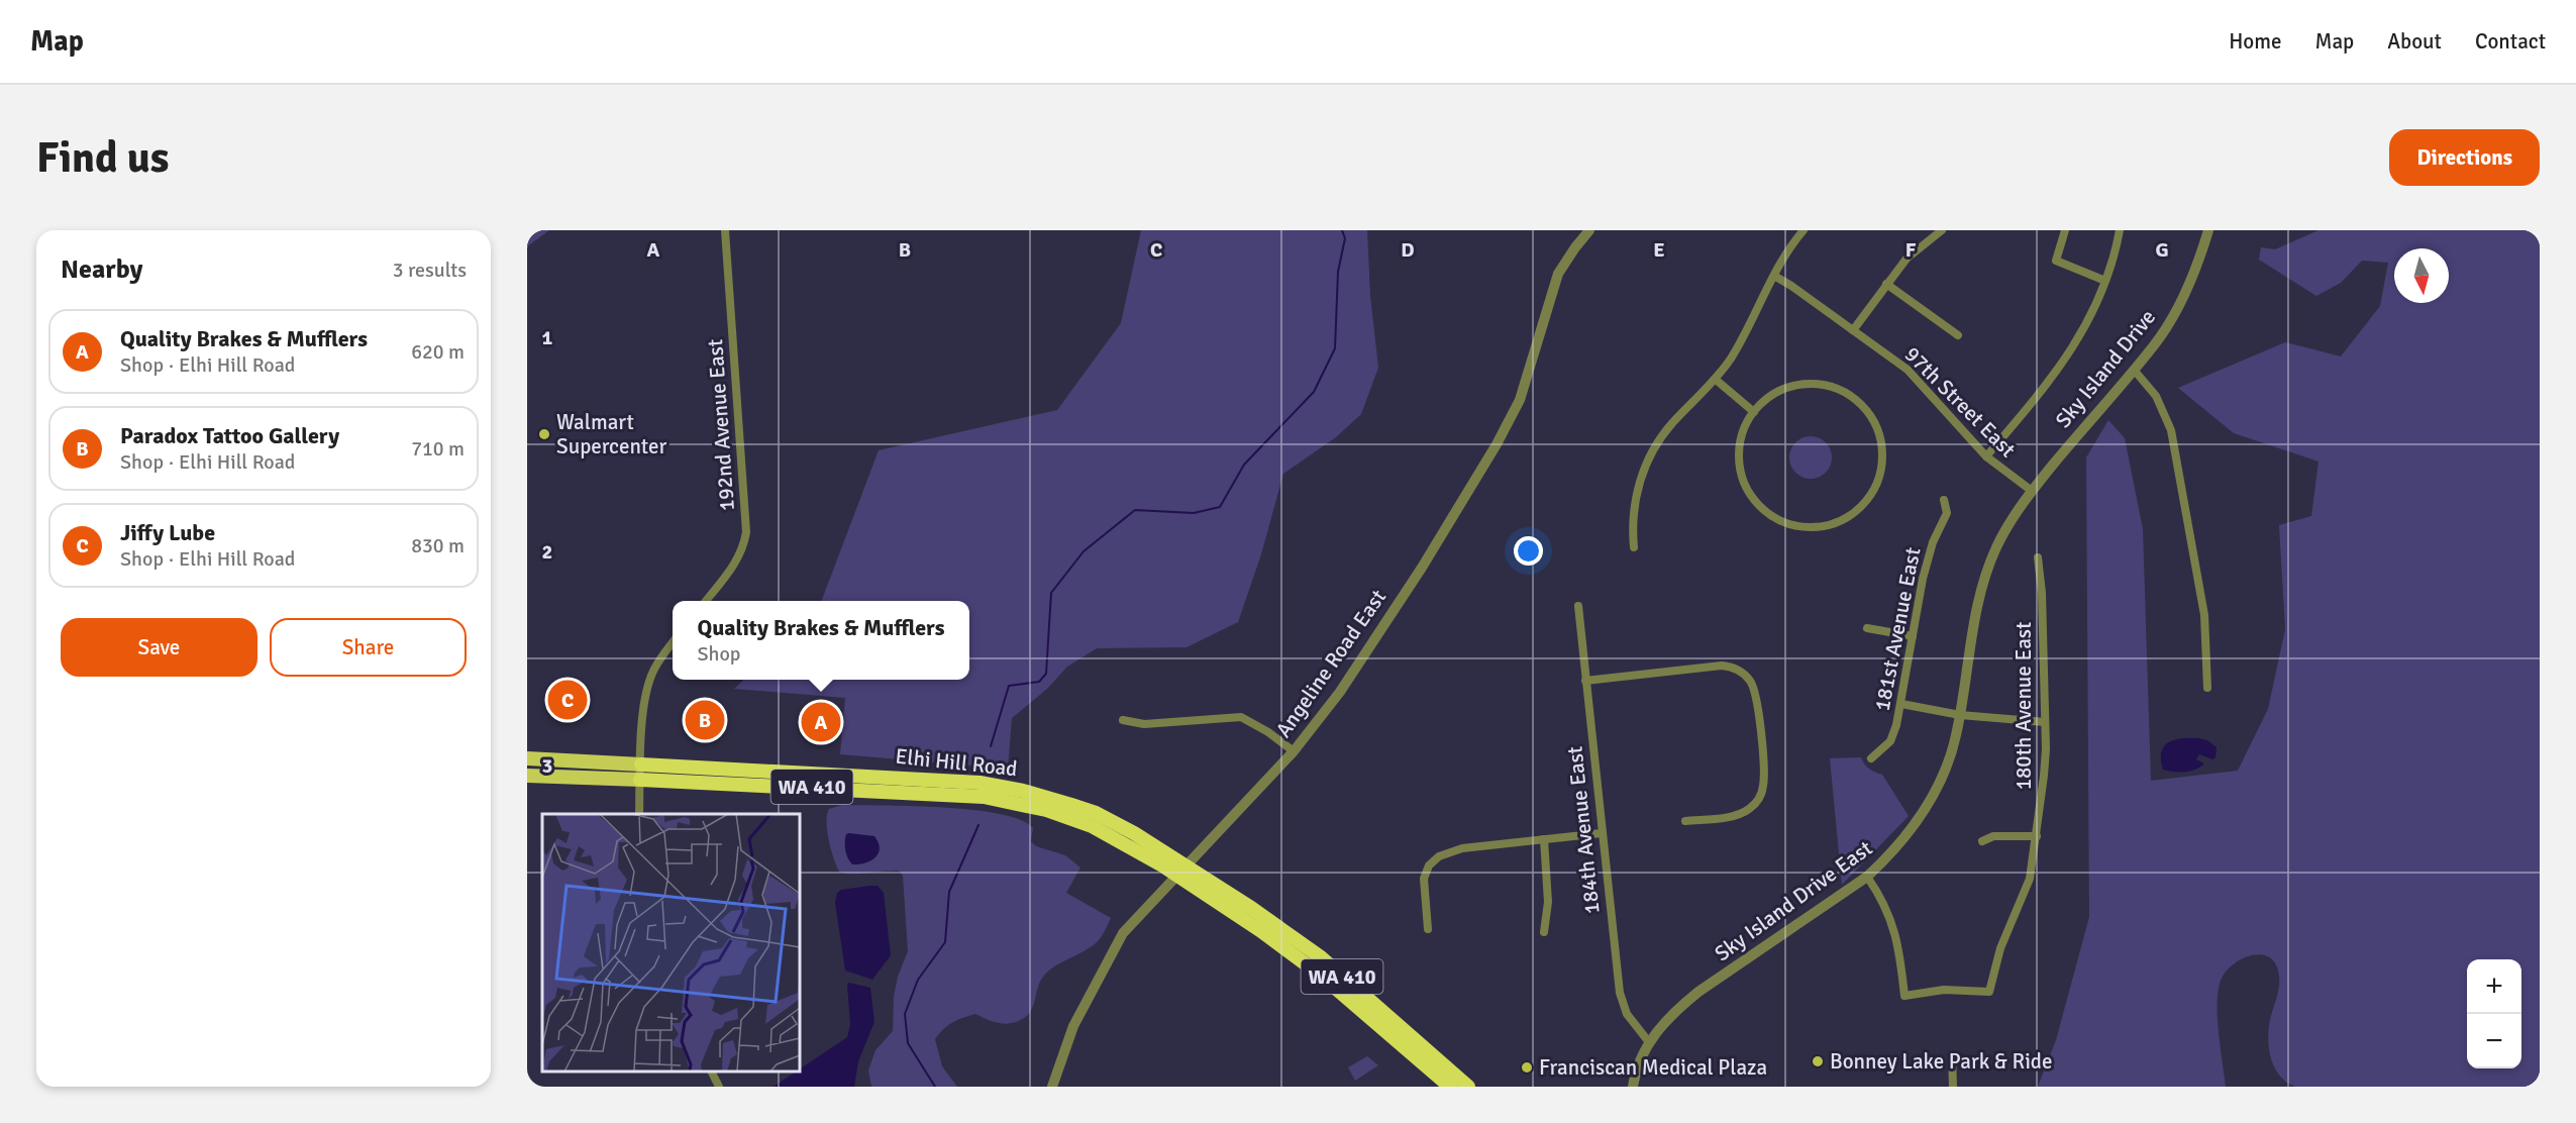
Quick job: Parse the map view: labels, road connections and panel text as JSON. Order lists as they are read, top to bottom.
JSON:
{
  "streets": {
    "highway": ["Elhi Hill Road", "WA 410"],
    "street": [
      "Sky Island Drive",
      "97th Street East",
      "192nd Avenue East",
      "181st Avenue East",
      "Angeline Road East",
      "180th Avenue East",
      "184th Avenue East",
      "Sky Island Drive East"
    ]
  },
  "crossings": [
    ["Sky Island Drive", "97th Street East"],
    ["Sky Island Drive", "Sky Island Drive East"],
    ["97th Street East", "Sky Island Drive East"],
    ["180th Avenue East", "Sky Island Drive East"],
    ["184th Avenue East", "Sky Island Drive East"]
  ],
  "places": ["Walmart Supercenter", "Bonney Lake Park & Ride", "Franciscan Medical Plaza"],
  "north": "bottom",
  "page": {
    "header": "Map",
    "nav": [
      "Home",
      "Map",
      "About",
      "Contact"
    ],
    "buttons": [
      "Directions",
      ["Save", "Share"]
    ],
    "title": "Find us",
    "heading": ["Nearby", "3 results"],
    "list": [
      {
        "mark": "A",
        "name": "Quality Brakes & Mufflers",
        "note": "Shop · Elhi Hill Road",
        "value": "620 m"
      },
      {
        "mark": "B",
        "name": "Paradox Tattoo Gallery",
        "note": "Shop · Elhi Hill Road",
        "value": "710 m"
      },
      {
        "mark": "C",
        "name": "Jiffy Lube",
        "note": "Shop · Elhi Hill Road",
        "value": "830 m"
      }
    ],
    "popup": ["Quality Brakes & Mufflers", "Shop"],
    "pins": ["C", "B", "A"],
    "map_buttons": ["+", "−"]
  },
  "grid": {
    "columns": [
      "A",
      "B",
      "C",
      "D",
      "E",
      "F",
      "G"
    ],
    "rows": ["1", "2", "3"]
  }
}
